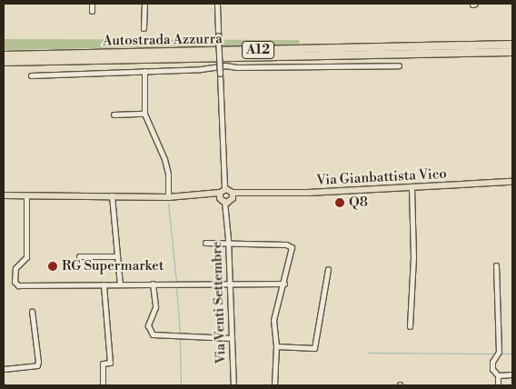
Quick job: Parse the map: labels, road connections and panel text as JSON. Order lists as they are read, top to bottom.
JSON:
{
  "streets": {
    "highway": ["Autostrada Azzurra", "A12"],
    "main road": ["Via Gianbattista Vico"],
    "street": ["Via Venti Settembre"]
  },
  "crossings": [
    ["Via Gianbattista Vico", "Via Venti Settembre"]
  ],
  "places": ["Q8", "RG Supermarket"]
}
